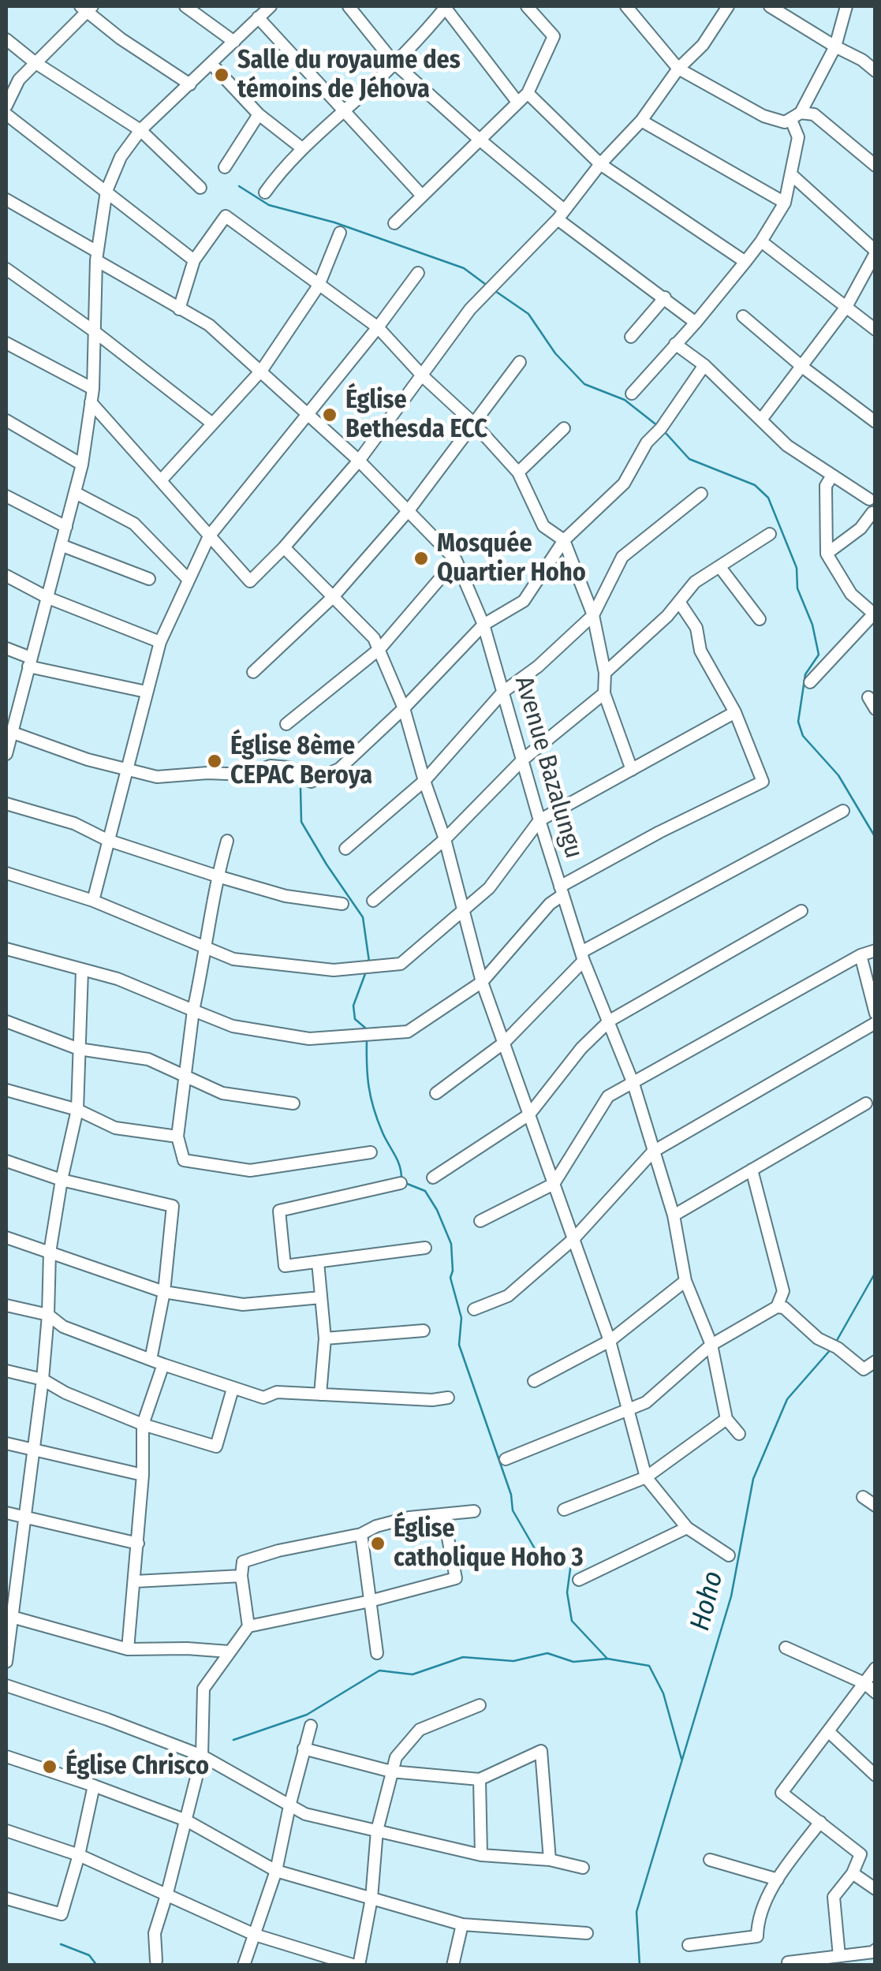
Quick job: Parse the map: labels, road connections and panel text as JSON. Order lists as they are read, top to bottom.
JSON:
{
  "streets": {
    "street": ["Avenue Bazalungu"]
  },
  "water": ["Hoho"],
  "places": [
    "Salle du royaume des témoins de Jéhova",
    "Église Bethesda ECC",
    "Mosquée Quartier Hoho",
    "Église 8ème CEPAC Beroya",
    "Église catholique Hoho 3",
    "Église Chrisco"
  ]
}
